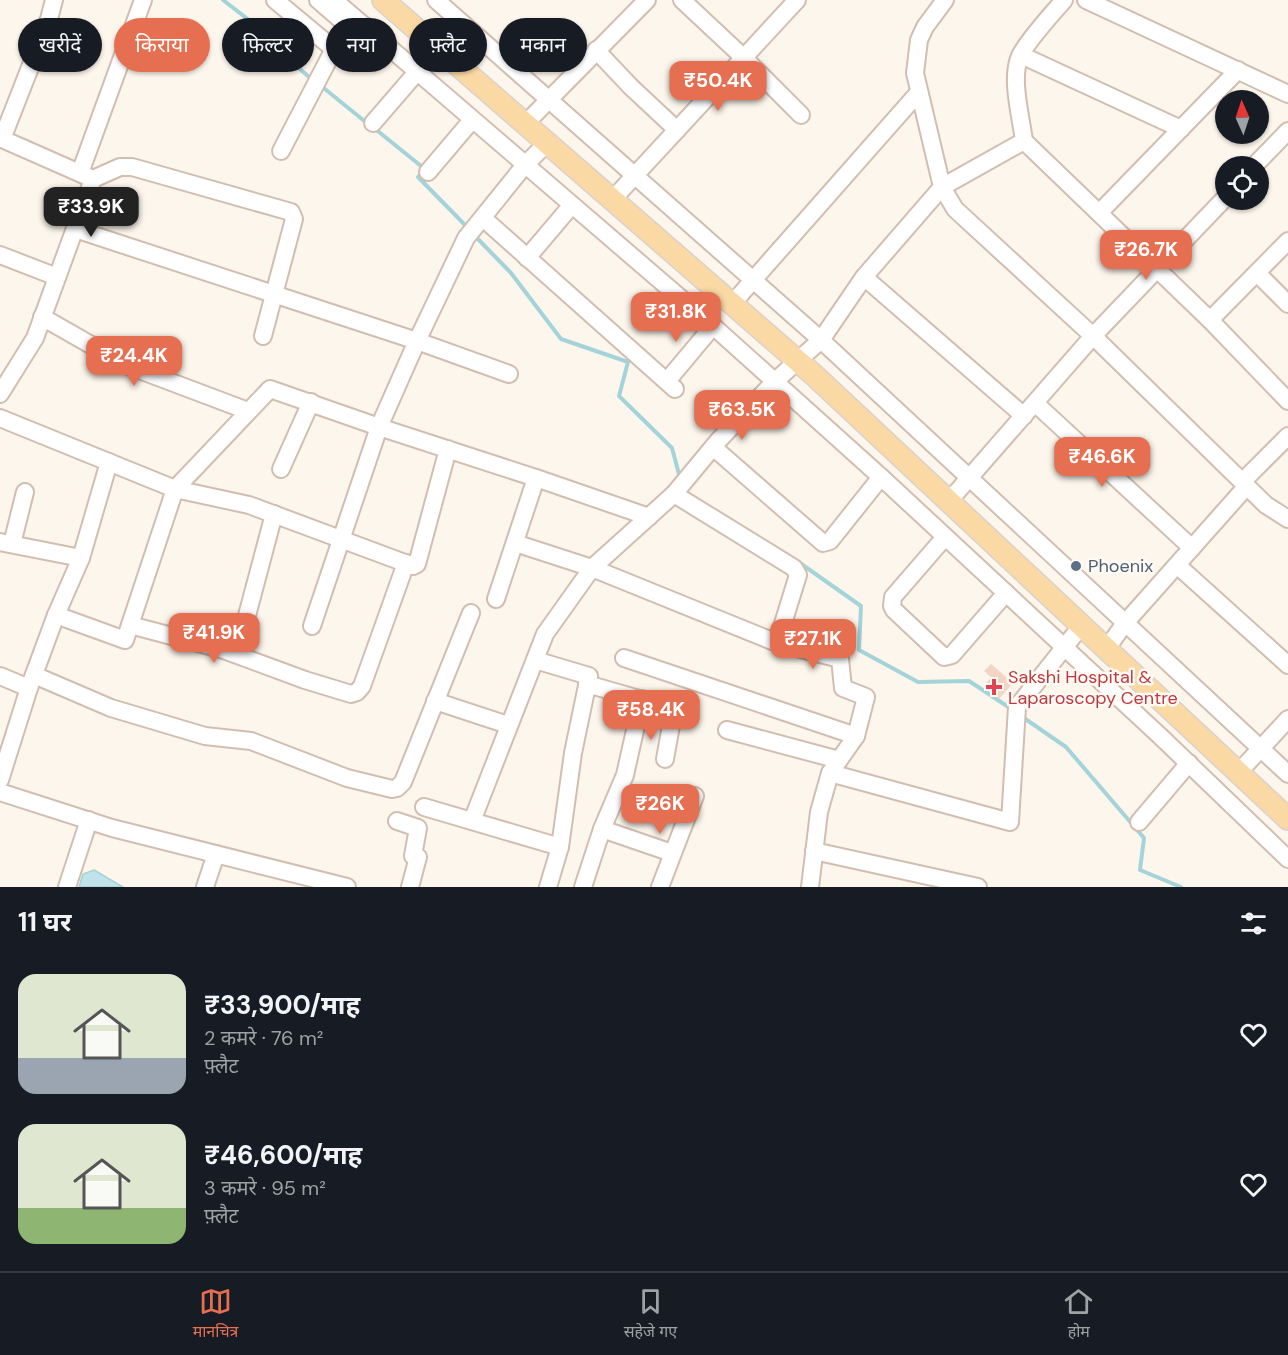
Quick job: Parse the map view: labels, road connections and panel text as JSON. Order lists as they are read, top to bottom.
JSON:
{
  "places": {
    "other": ["Phoenix"],
    "health": ["Sakshi Hospital & Laparoscopy Centre"]
  },
  "north": "top",
  "page": {
    "chip": [
      "खरीदें",
      "किराया",
      "फ़िल्टर",
      "नया",
      "फ़्लैट",
      "मकान"
    ],
    "price": [
      "₹50.4K",
      "₹33.9K",
      "₹26.7K",
      "₹31.8K",
      "₹24.4K",
      "₹63.5K",
      "₹46.6K",
      "₹41.9K",
      "₹27.1K",
      "₹58.4K",
      "₹26K"
    ],
    "heading": "11 घर",
    "list": [
      {
        "name": "₹33,900/माह",
        "note": "2 कमरे · 76 m² · फ़्लैट"
      },
      {
        "name": "₹46,600/माह",
        "note": "3 कमरे · 95 m² · फ़्लैट"
      }
    ],
    "tabs": ["मानचित्र", "सहेजे गए", "होम"]
  }
}
